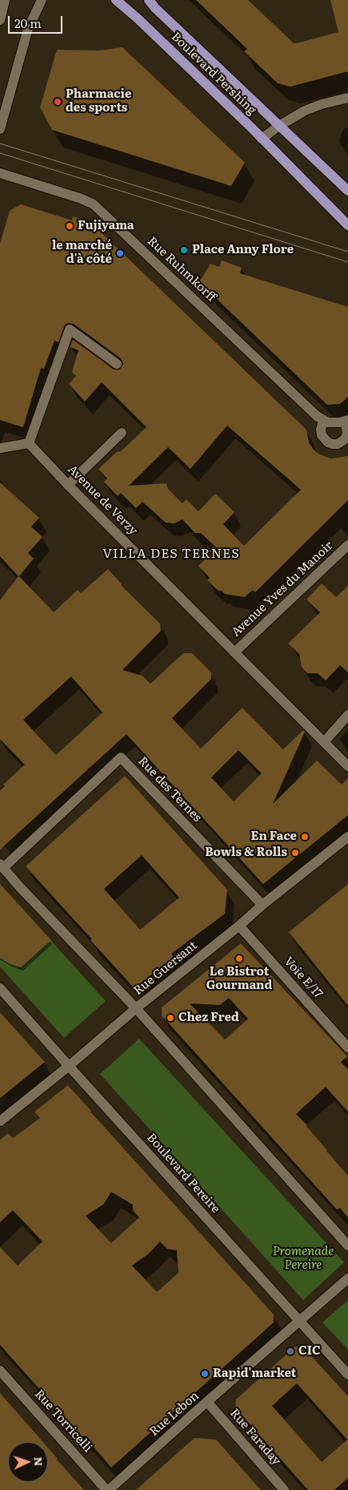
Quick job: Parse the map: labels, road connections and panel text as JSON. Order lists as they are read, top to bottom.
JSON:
{
  "streets": {
    "main road": ["Boulevard Pershing"],
    "street": [
      "Rue Ruhmkorff",
      "Avenue de Verzy",
      "Avenue Yves du Manoir",
      "Rue des Ternes",
      "Rue Guersant",
      "Voie E/17",
      "Boulevard Pereire",
      "Rue Lebon",
      "Rue Torricelli",
      "Rue Faraday"
    ]
  },
  "crossings": [
    ["Avenue de Verzy", "Avenue Yves du Manoir"],
    ["Rue des Ternes", "Rue Guersant"],
    ["Rue Guersant", "Voie E/17"],
    ["Rue Guersant", "Boulevard Pereire"],
    ["Boulevard Pereire", "Rue Lebon"],
    ["Rue Lebon", "Rue Torricelli"],
    ["Rue Lebon", "Rue Faraday"]
  ],
  "districts": ["VILLA DES TERNES"],
  "parks": ["Promenade Pereire"],
  "places": [
    "Pharmacie des sports",
    "Fujiyama",
    "Place Anny Flore",
    "le marché d'à côté",
    "En Face",
    "Bowls & Rolls",
    "Le Bistrot Gourmand",
    "Chez Fred",
    "CIC",
    "Rapid'market"
  ],
  "scale_bar": "20 m",
  "north": "right"
}
